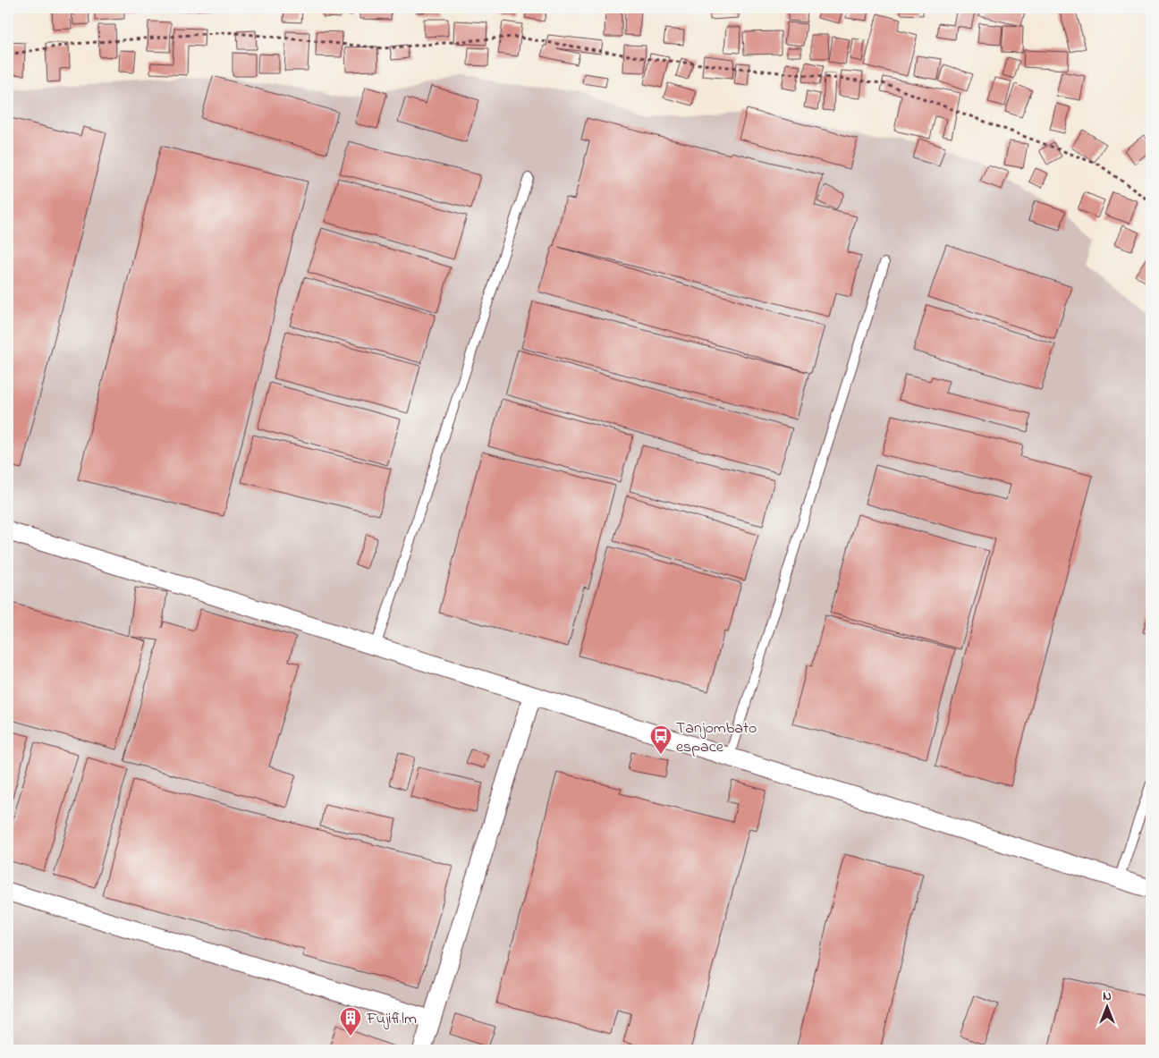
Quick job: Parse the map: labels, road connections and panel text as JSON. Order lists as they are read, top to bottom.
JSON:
{
  "places": {
    "bus stop": ["Tanjombato espace"],
    "building": ["Fujifilm"]
  },
  "north": "top"
}
